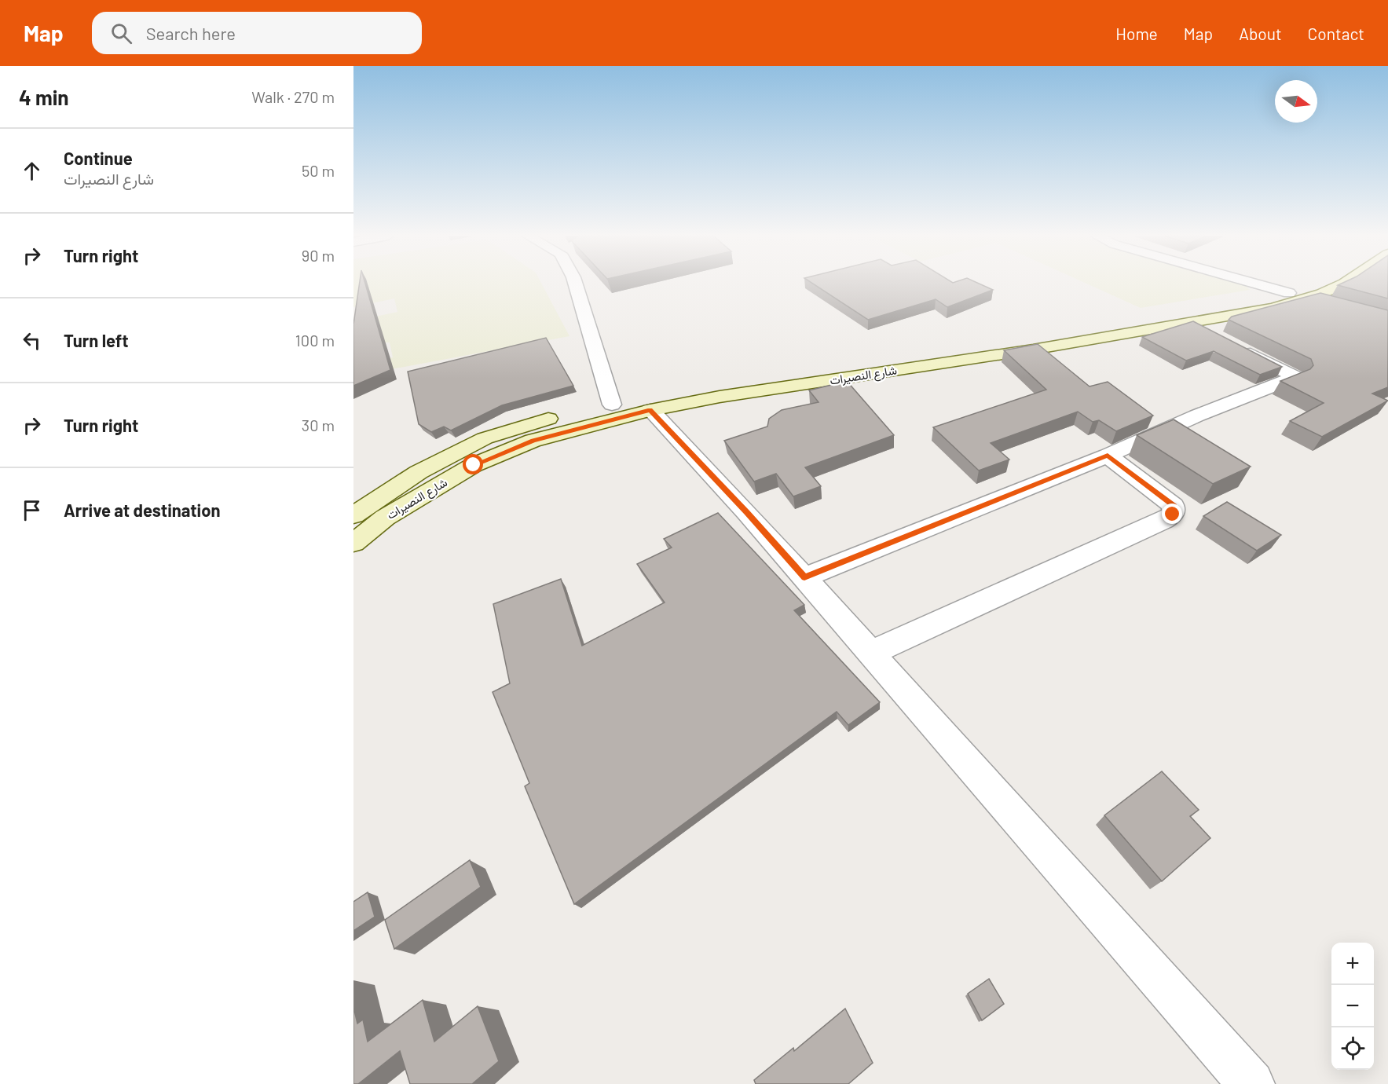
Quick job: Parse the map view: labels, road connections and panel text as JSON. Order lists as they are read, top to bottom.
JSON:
{
  "streets": {
    "main road": ["شارع النصيرات"]
  },
  "north": "right",
  "page": {
    "header": "Map",
    "search": "Search here",
    "nav": [
      "Home",
      "Map",
      "About",
      "Contact"
    ],
    "heading": ["4 min", "Walk · 270 m"],
    "list": [
      ["Continue", "شارع النصيرات", "50 m"],
      ["Turn right", "90 m"],
      ["Turn left", "100 m"],
      ["Turn right", "30 m"],
      "Arrive at destination"
    ],
    "map_buttons": ["+", "−"]
  }
}
